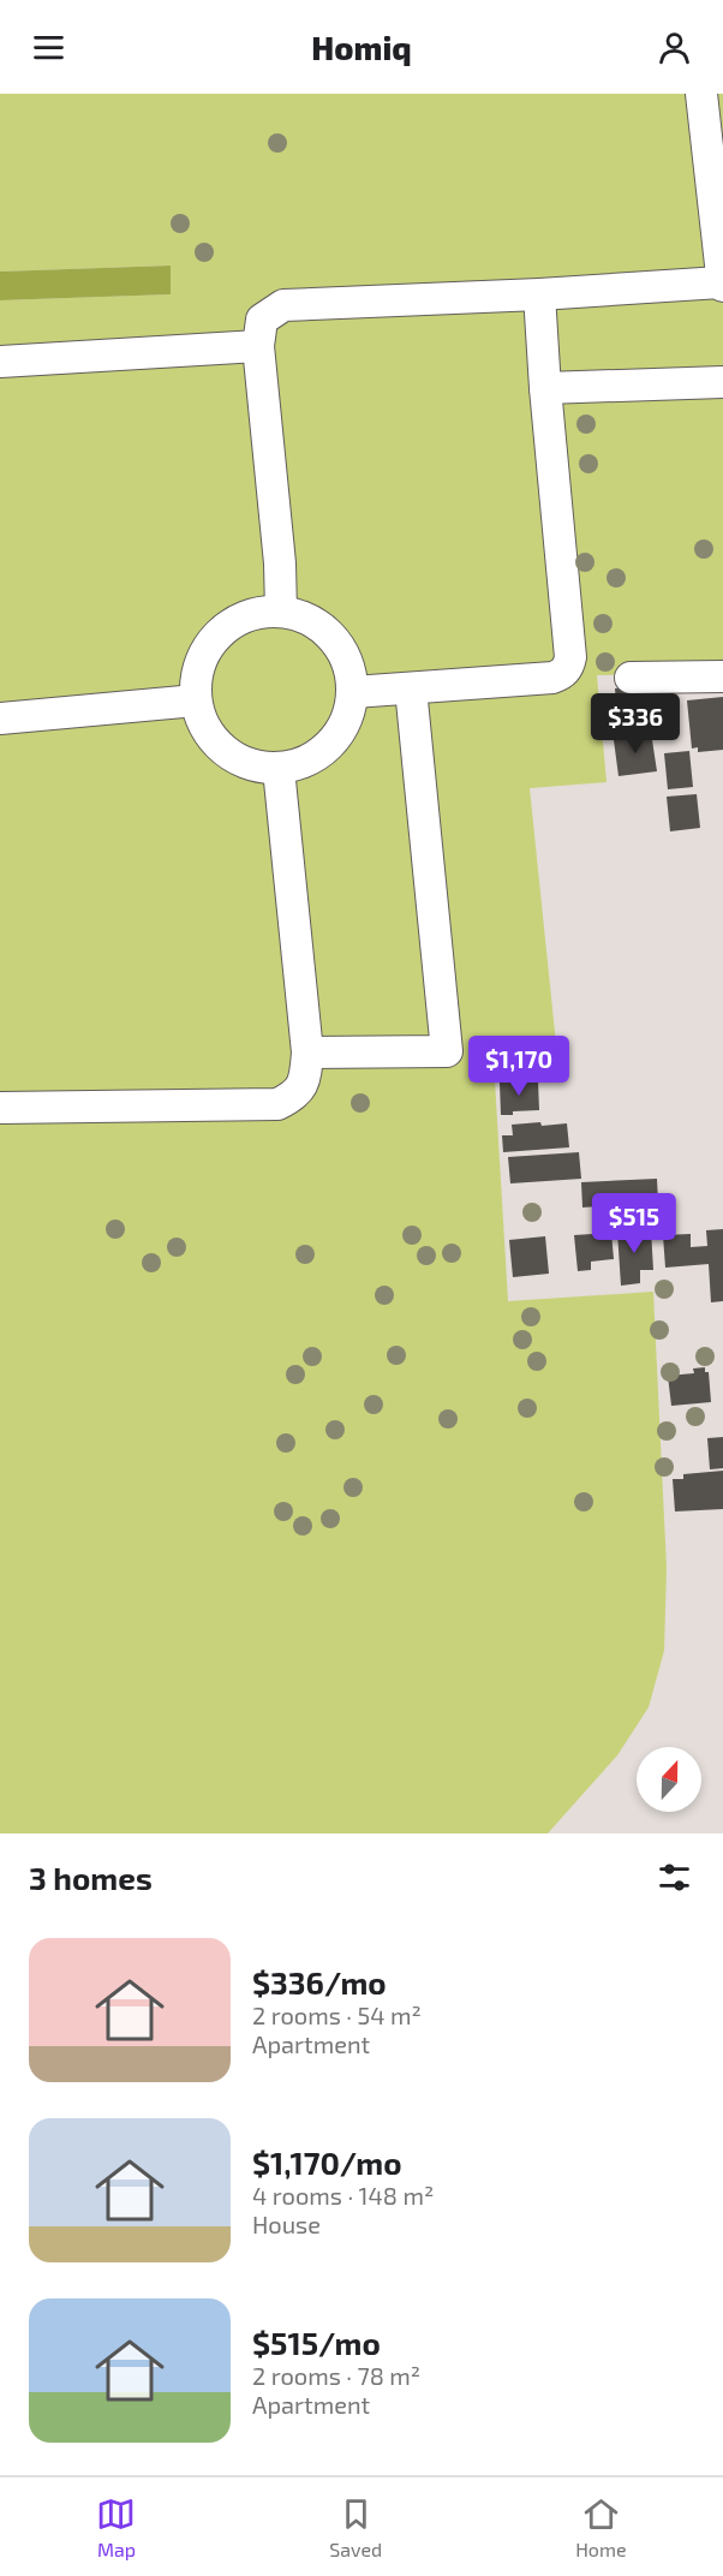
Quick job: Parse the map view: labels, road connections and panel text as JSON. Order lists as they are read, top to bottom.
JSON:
{
  "north": "top",
  "page": {
    "header": "Homiq",
    "price": ["$336", "$1,170", "$515"],
    "heading": "3 homes",
    "list": [
      {
        "name": "$336/mo",
        "note": "2 rooms · 54 m² · Apartment"
      },
      {
        "name": "$1,170/mo",
        "note": "4 rooms · 148 m² · House"
      },
      {
        "name": "$515/mo",
        "note": "2 rooms · 78 m² · Apartment"
      }
    ],
    "tabs": ["Map", "Saved", "Home"]
  }
}
